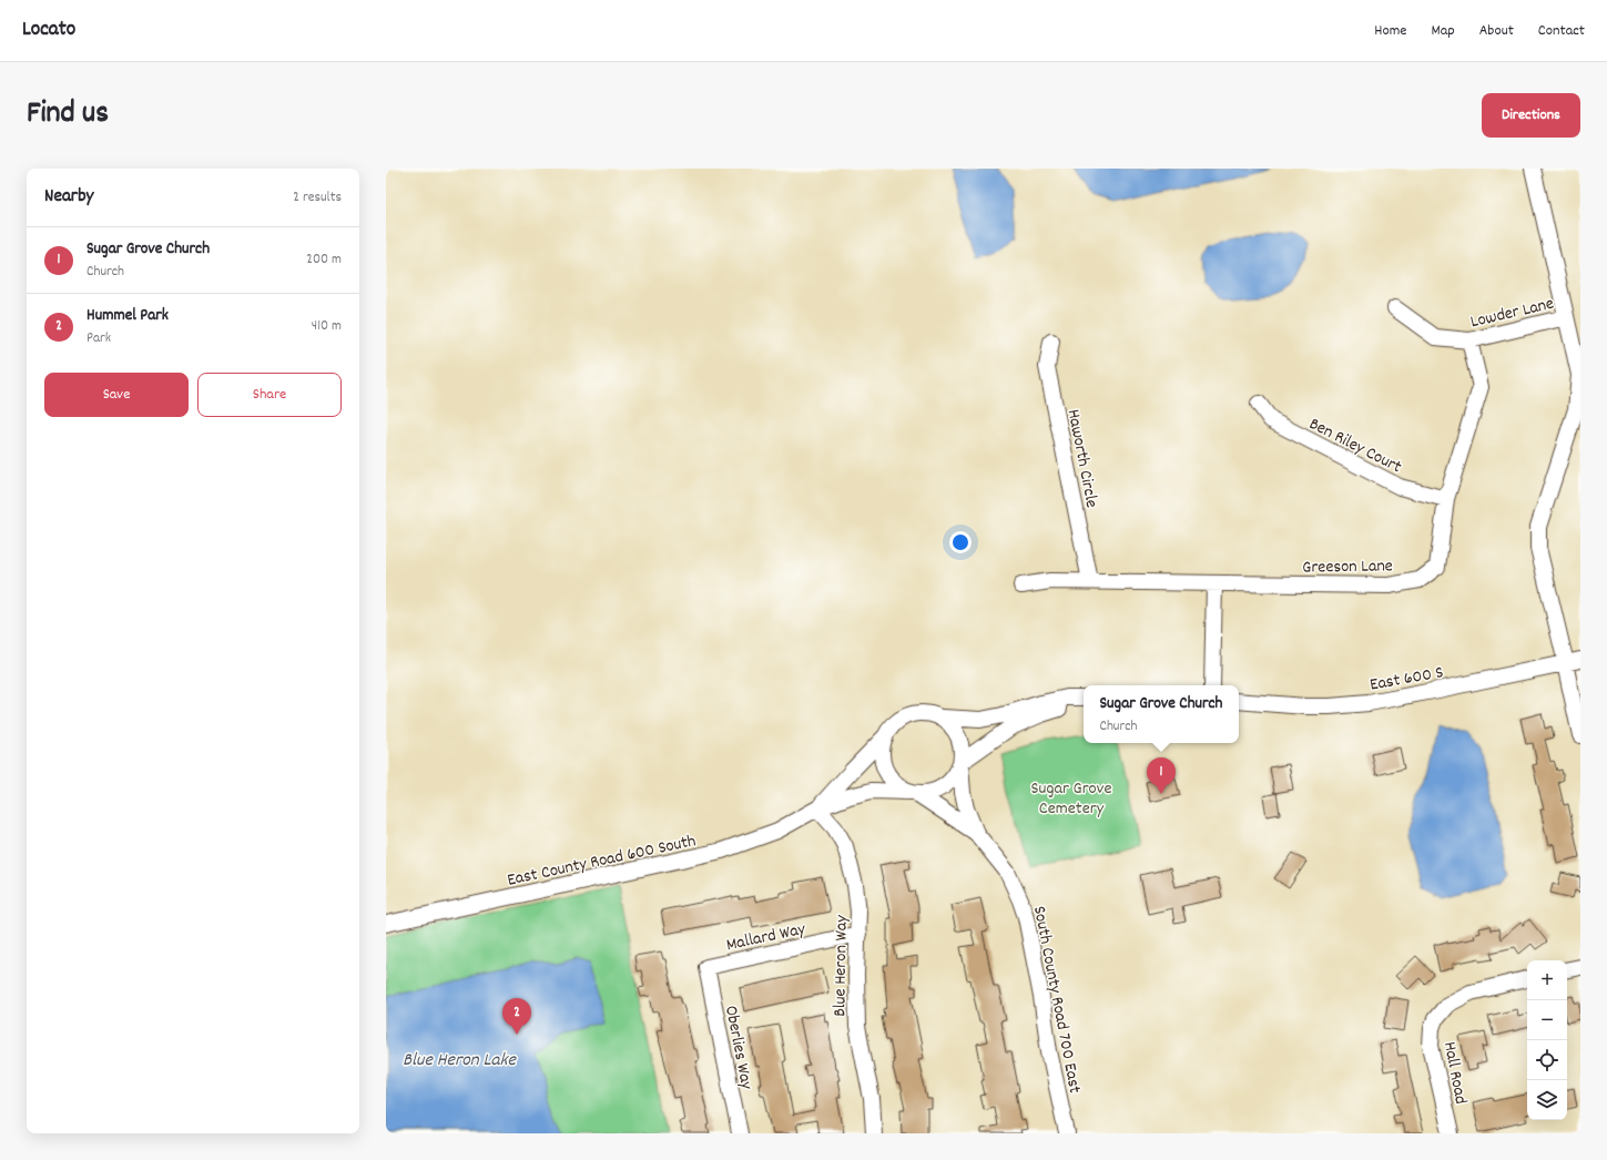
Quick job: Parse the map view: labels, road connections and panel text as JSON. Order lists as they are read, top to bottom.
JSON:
{
  "streets": {
    "street": [
      "Lowder Lane",
      "Ben Riley Court",
      "Haworth Circle",
      "Greeson Lane",
      "East 600 S",
      "East County Road 600 South",
      "Mallard Way",
      "Blue Heron Way",
      "South County Road 700 East",
      "Oberlies Way",
      "Hall Road"
    ]
  },
  "crossings": [
    ["Lowder Lane", "Greeson Lane"],
    ["Ben Riley Court", "Greeson Lane"],
    ["Haworth Circle", "Greeson Lane"],
    ["East County Road 600 South", "Blue Heron Way"],
    ["East County Road 600 South", "South County Road 700 East"],
    ["Mallard Way", "Blue Heron Way"],
    ["Mallard Way", "Oberlies Way"]
  ],
  "water": ["Blue Heron Lake"],
  "parks": ["Sugar Grove Cemetery"],
  "page": {
    "header": "Locato",
    "nav": [
      "Home",
      "Map",
      "About",
      "Contact"
    ],
    "title": "Find us",
    "buttons": [
      "Directions",
      ["Save", "Share"]
    ],
    "heading": ["Nearby", "2 results"],
    "list": [
      {
        "mark": "1",
        "name": "Sugar Grove Church",
        "note": "Church",
        "value": "200 m"
      },
      {
        "mark": "2",
        "name": "Hummel Park",
        "note": "Park",
        "value": "410 m"
      }
    ],
    "popup": ["Sugar Grove Church", "Church"],
    "pins": ["1", "2"],
    "map_buttons": ["+", "−"]
  }
}
